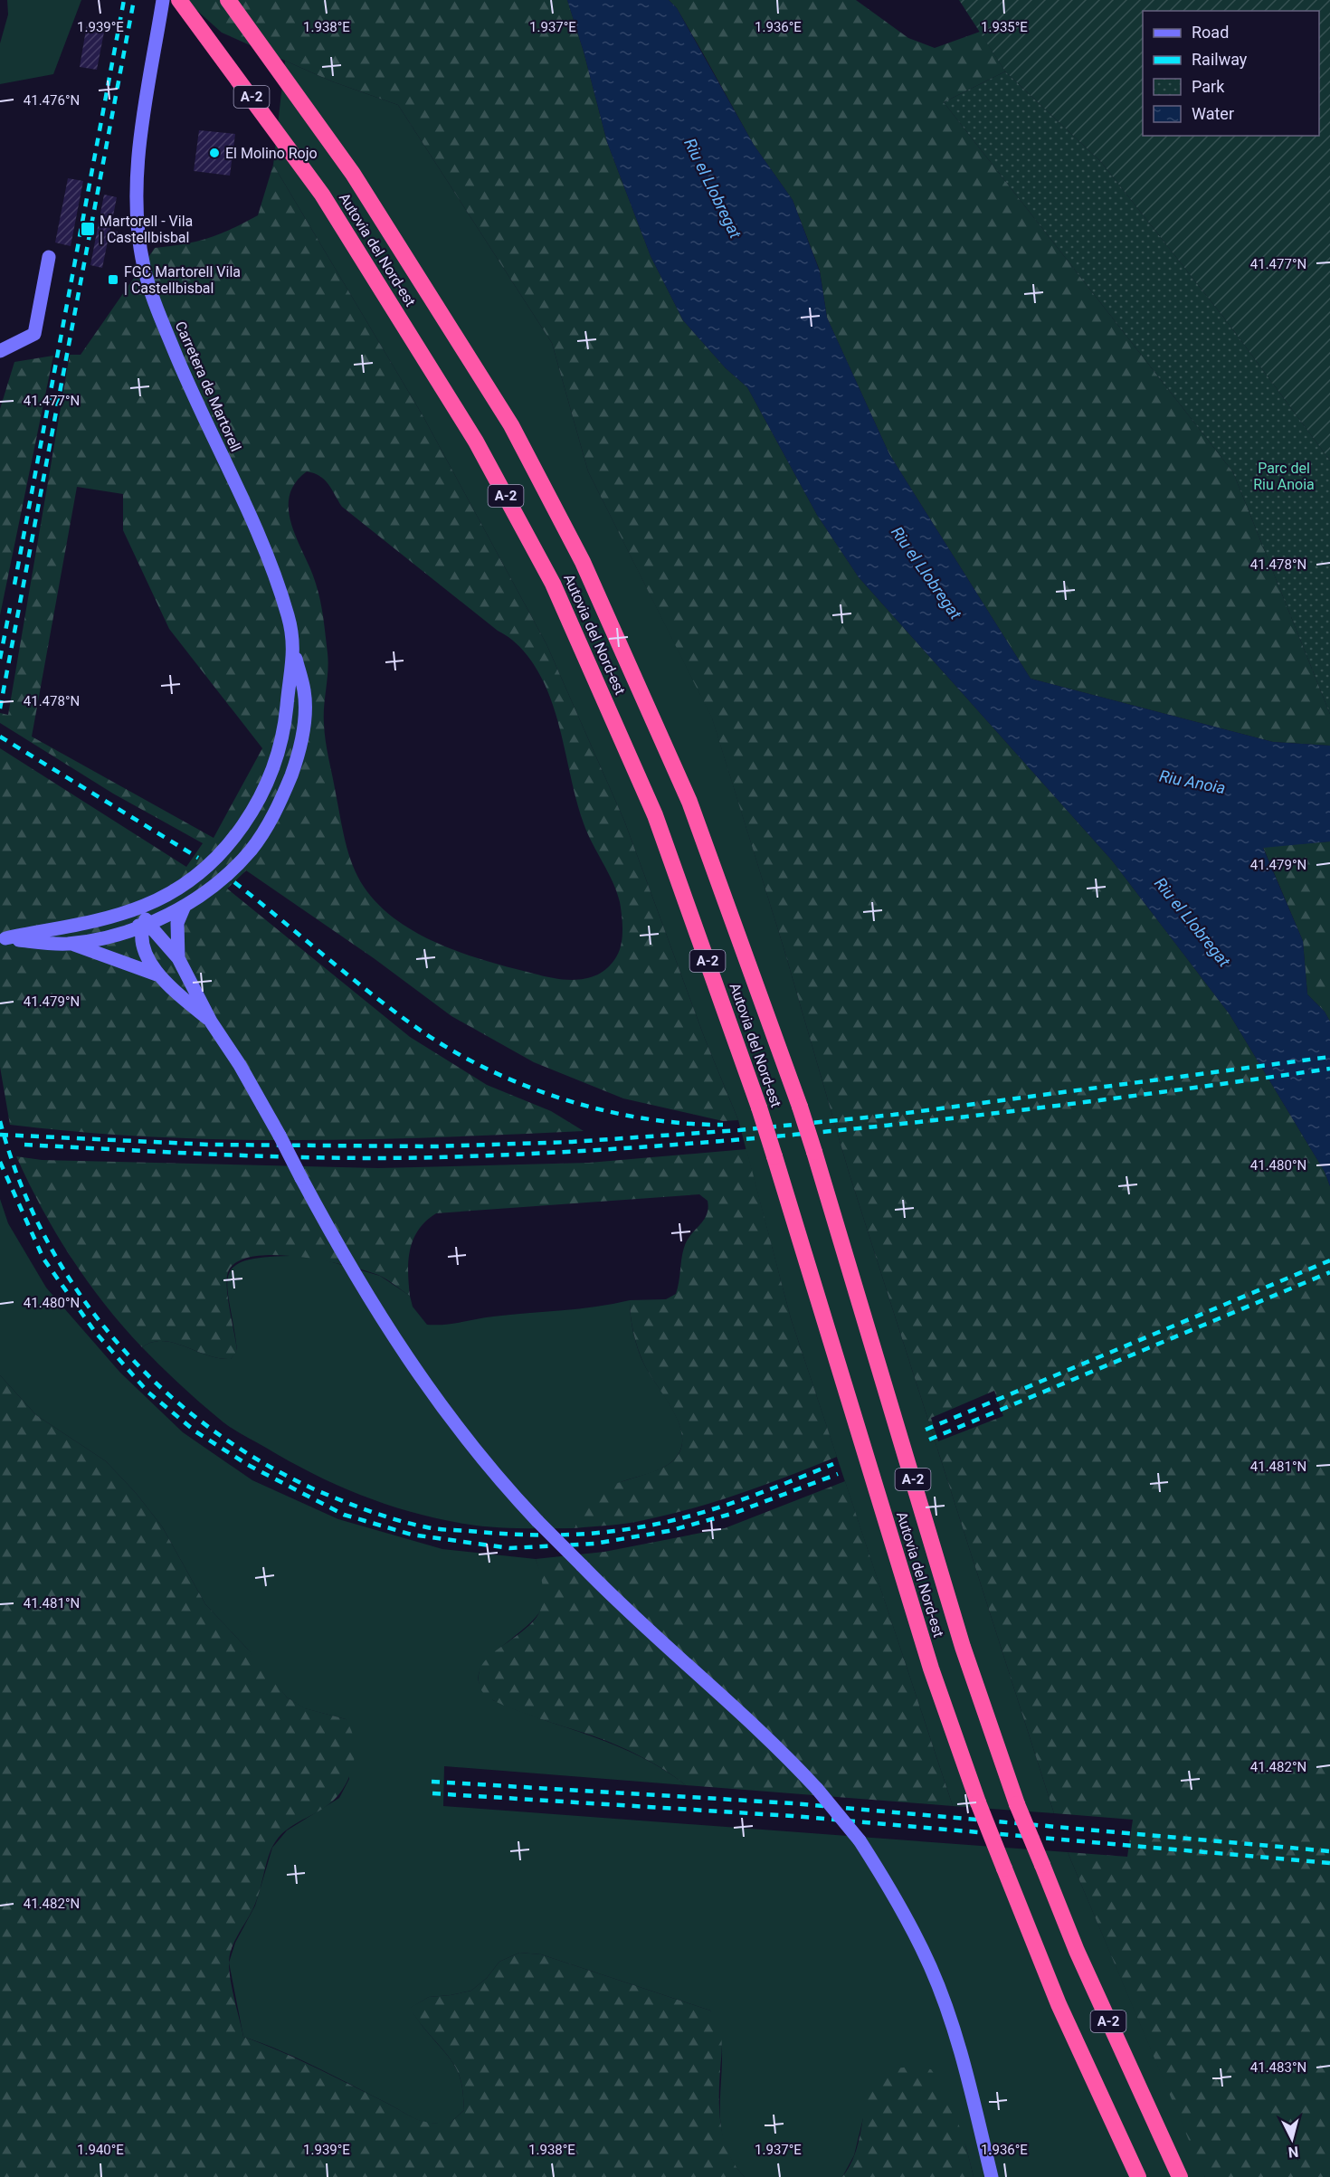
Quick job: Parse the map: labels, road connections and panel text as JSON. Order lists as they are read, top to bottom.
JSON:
{
  "streets": {
    "highway": ["A-2", "Autovia del Nord-est"],
    "main road": ["Carretera de Martorell"]
  },
  "water": ["Riu el Llobregat", "Riu Anoia"],
  "parks": ["Parc del Riu Anoia"],
  "places": {
    "other": ["El Molino Rojo"],
    "transit": ["Martorell - Vila | Castellbisbal", "FGC Martorell Vila | Castellbisbal"]
  },
  "legend": [
    "Road",
    "Railway",
    "Park",
    "Water"
  ],
  "north": "bottom",
  "coordinates": [
    "1.939°E",
    "1.938°E",
    "1.937°E",
    "1.936°E",
    "1.935°E",
    "41.476°N",
    "41.477°N",
    "41.478°N",
    "41.479°N",
    "41.480°N",
    "41.481°N",
    "41.482°N",
    "41.483°N",
    "1.940°E"
  ]
}
